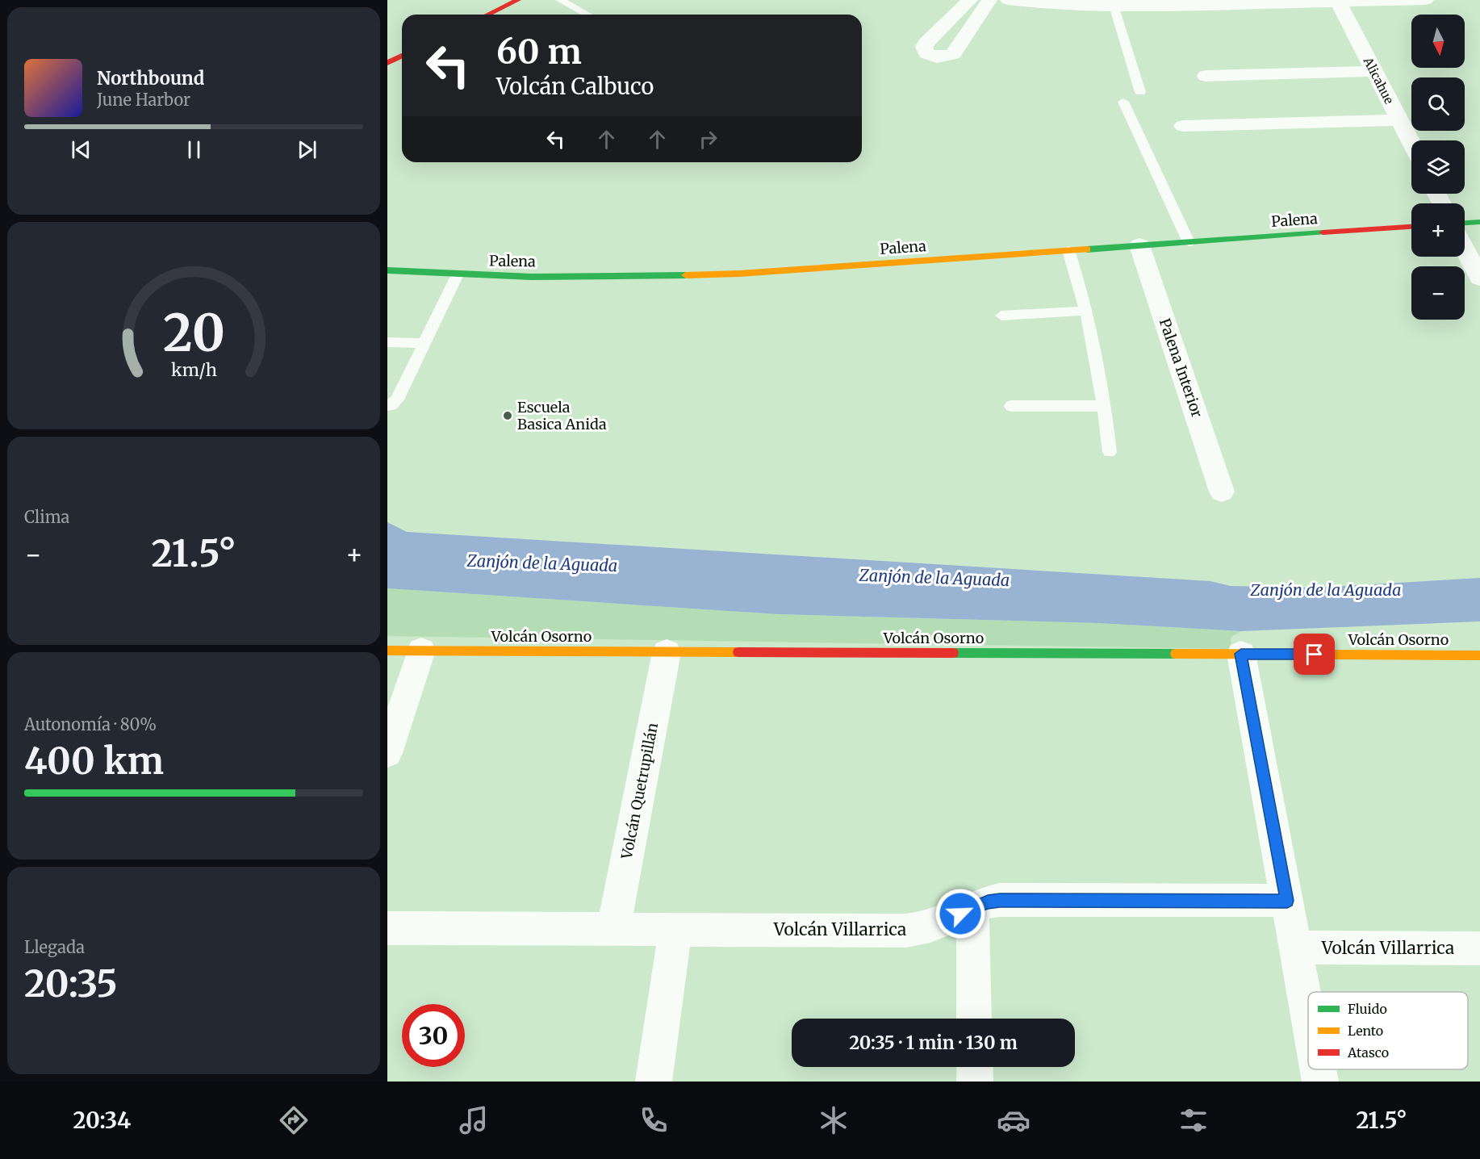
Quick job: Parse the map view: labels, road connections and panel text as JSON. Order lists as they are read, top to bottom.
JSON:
{
  "streets": {
    "street": [
      "Alicahue",
      "Palena",
      "Palena Interior",
      "Volcán Osorno",
      "Volcán Quetrupillán",
      "Volcán Villarrica"
    ]
  },
  "crossings": [
    ["Palena", "Palena Interior"],
    ["Volcán Osorno", "Volcán Quetrupillán"],
    ["Volcán Quetrupillán", "Volcán Villarrica"]
  ],
  "water": ["Zanjón de la Aguada"],
  "places": ["Escuela Basica Anida"],
  "legend": ["Fluido", "Lento", "Atasco"],
  "north": "bottom",
  "page": {
    "map_buttons": ["+", "−"],
    "turn": ["60 m", "Volcán Calbuco"],
    "song": ["Northbound", "June Harbor"],
    "tile": [
      "Clima",
      ["Autonomía · 80%", "400 km"],
      ["Llegada", "20:35"]
    ],
    "heat": ["−", "21.5°", "+"],
    "limit": "30",
    "trip": "20:35 · 1 min · 130 m",
    "tabs": ["20:34", "21.5°"],
    "gauge": ["20", "km/h"]
  }
}
